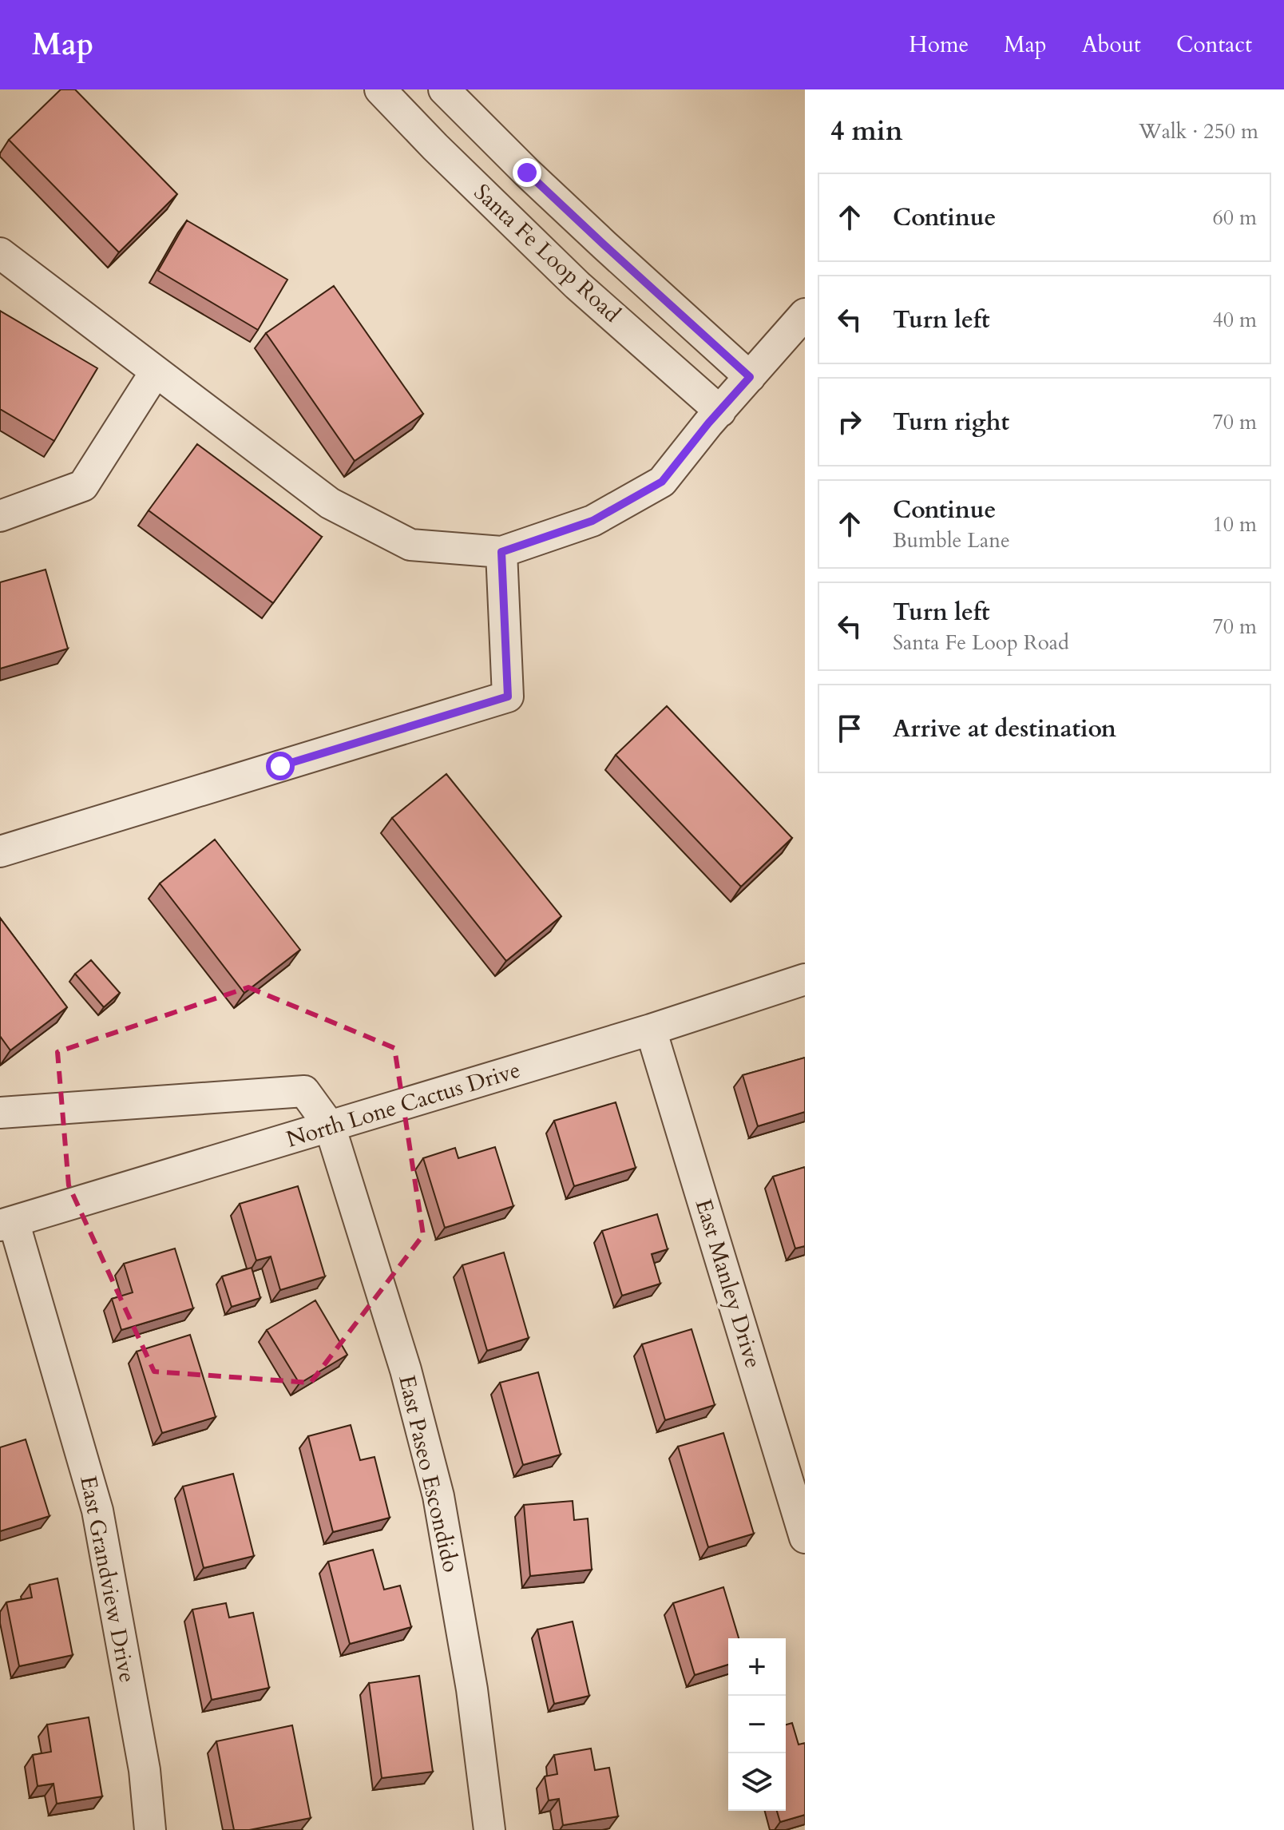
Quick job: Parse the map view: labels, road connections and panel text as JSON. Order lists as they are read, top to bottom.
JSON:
{
  "streets": {
    "street": [
      "Santa Fe Loop Road",
      "North Lone Cactus Drive",
      "East Manley Drive",
      "East Paseo Escondido",
      "East Grandview Drive"
    ]
  },
  "crossings": [
    ["North Lone Cactus Drive", "East Manley Drive"],
    ["North Lone Cactus Drive", "East Paseo Escondido"],
    ["North Lone Cactus Drive", "East Grandview Drive"]
  ],
  "page": {
    "header": "Map",
    "nav": [
      "Home",
      "Map",
      "About",
      "Contact"
    ],
    "heading": ["4 min", "Walk · 250 m"],
    "list": [
      ["Continue", "60 m"],
      ["Turn left", "40 m"],
      ["Turn right", "70 m"],
      ["Continue", "Bumble Lane", "10 m"],
      ["Turn left", "Santa Fe Loop Road", "70 m"],
      "Arrive at destination"
    ],
    "map_buttons": ["+", "−"]
  }
}
